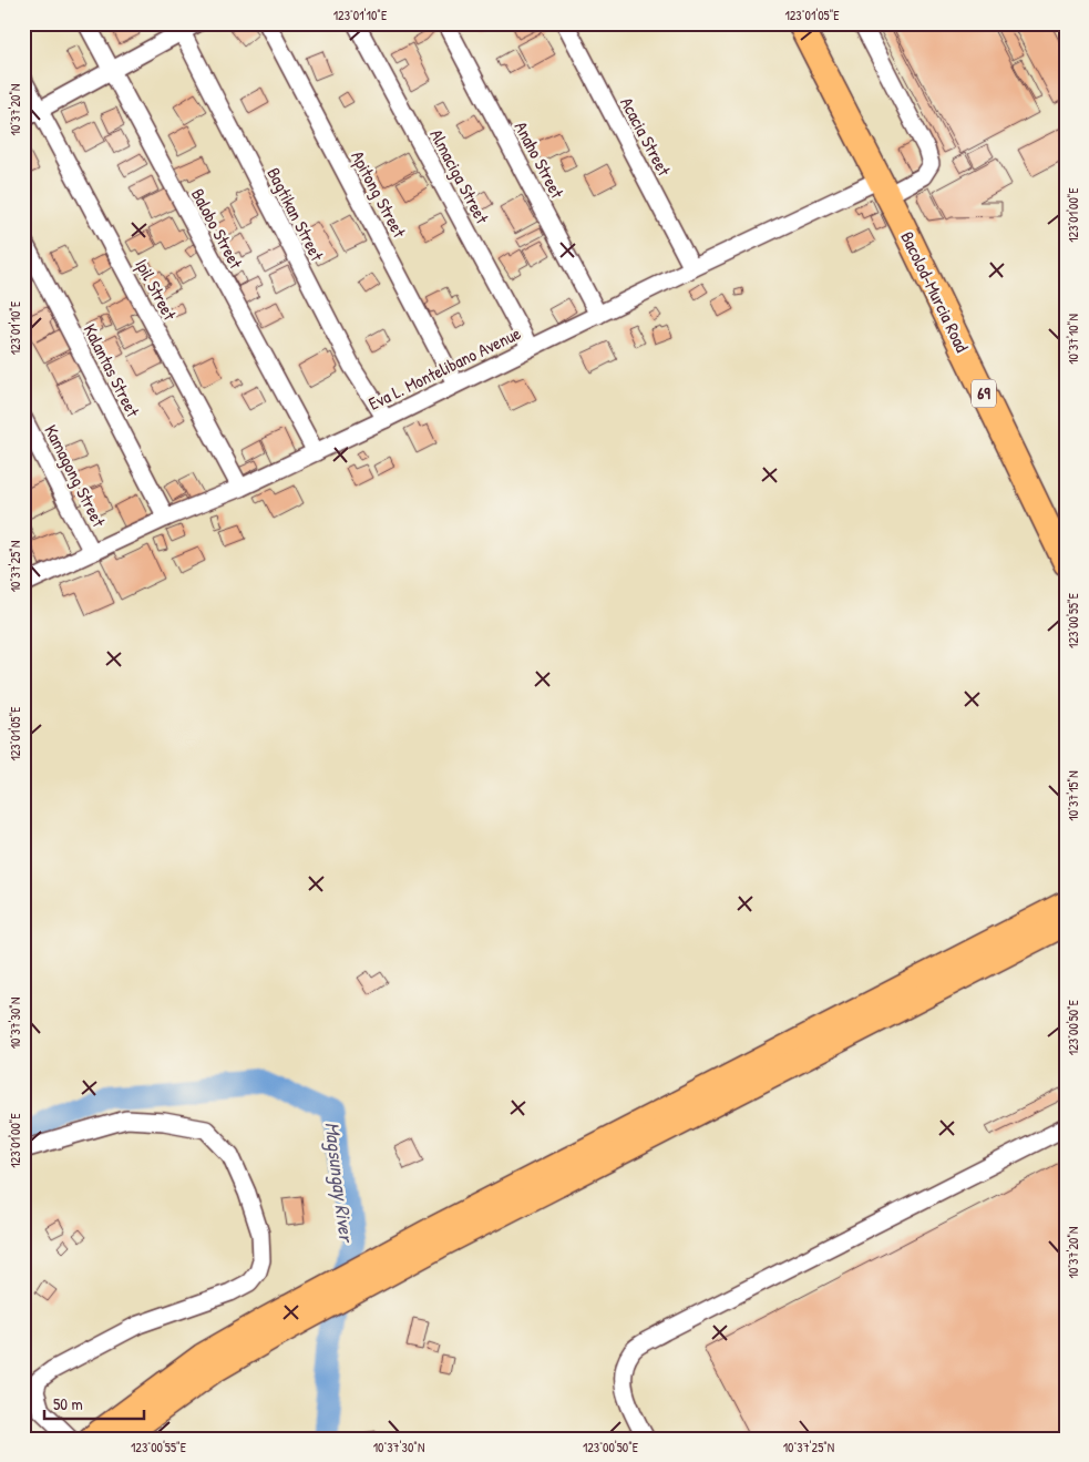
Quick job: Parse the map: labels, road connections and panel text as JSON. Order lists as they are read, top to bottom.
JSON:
{
  "streets": {
    "highway": ["Bacolod-Murcia Road", "69"],
    "street": [
      "Acacia Street",
      "Anaho Street",
      "Almaciga Street",
      "Apitong Street",
      "Bagtikan Street",
      "Balobo Street",
      "Ipil Street",
      "Eva L. Montelibano Avenue",
      "Kalantas Street",
      "Kamagong Street"
    ]
  },
  "crossings": [
    ["Acacia Street", "Eva L. Montelibano Avenue"],
    ["Anaho Street", "Eva L. Montelibano Avenue"],
    ["Almaciga Street", "Eva L. Montelibano Avenue"],
    ["Apitong Street", "Eva L. Montelibano Avenue"],
    ["Bagtikan Street", "Eva L. Montelibano Avenue"],
    ["Balobo Street", "Eva L. Montelibano Avenue"],
    ["Ipil Street", "Eva L. Montelibano Avenue"],
    ["Bacolod-Murcia Road", "Eva L. Montelibano Avenue"],
    ["Eva L. Montelibano Avenue", "Kalantas Street"],
    ["Eva L. Montelibano Avenue", "Kamagong Street"]
  ],
  "water": ["Magsungay River"],
  "scale_bar": "50 m",
  "coordinates": [
    "123°01'10\"E",
    "123°01'05\"E",
    "10°37'20\"N",
    "123°01'00\"E",
    "10°37'10\"N",
    "10°37'25\"N",
    "123°00'55\"E",
    "10°37'15\"N",
    "10°37'30\"N",
    "123°00'50\"E"
  ]
}
